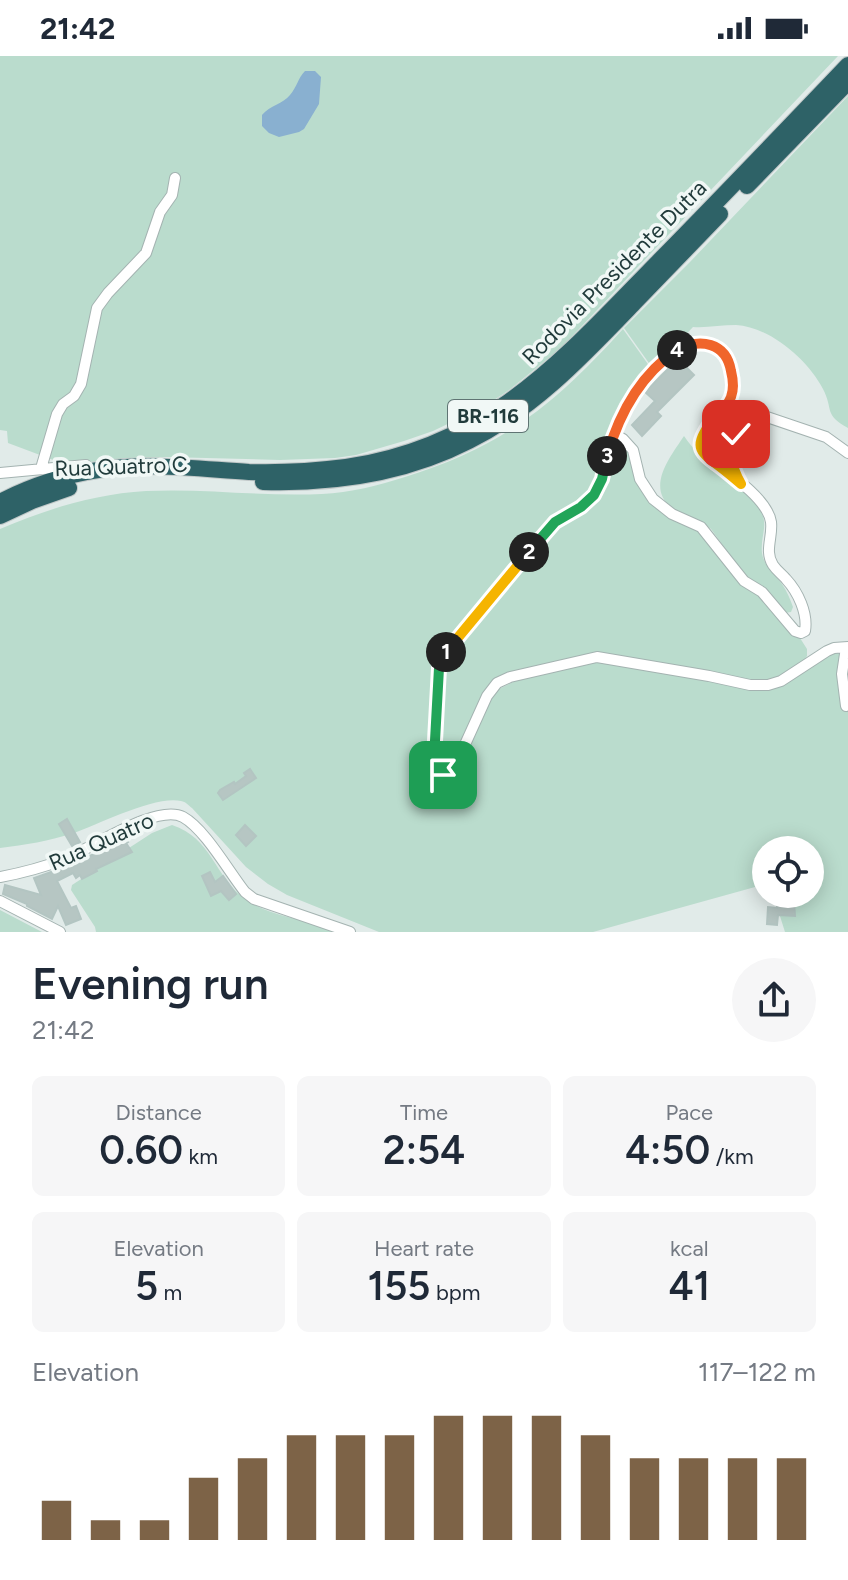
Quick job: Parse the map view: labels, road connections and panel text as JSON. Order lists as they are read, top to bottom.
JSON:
{
  "streets": {
    "highway": ["Rodovia Presidente Dutra", "BR-116"],
    "street": ["Rua Quatro C", "Rua Quatro"]
  },
  "crossings": [
    ["Rodovia Presidente Dutra", "Rua Quatro C"]
  ],
  "page": {
    "status": "21:42",
    "pins": [
      "4",
      "3",
      "2",
      "1"
    ],
    "heading": ["Evening run", "21:42"],
    "stats": [
      ["Distance", "0.60 km"],
      ["Time", "2:54"],
      ["Pace", "4:50 /km"],
      ["Elevation", "5 m"],
      ["Heart rate", "155 bpm"],
      ["kcal", "41"]
    ],
    "chart": ["Elevation", "117–122 m"]
  }
}
